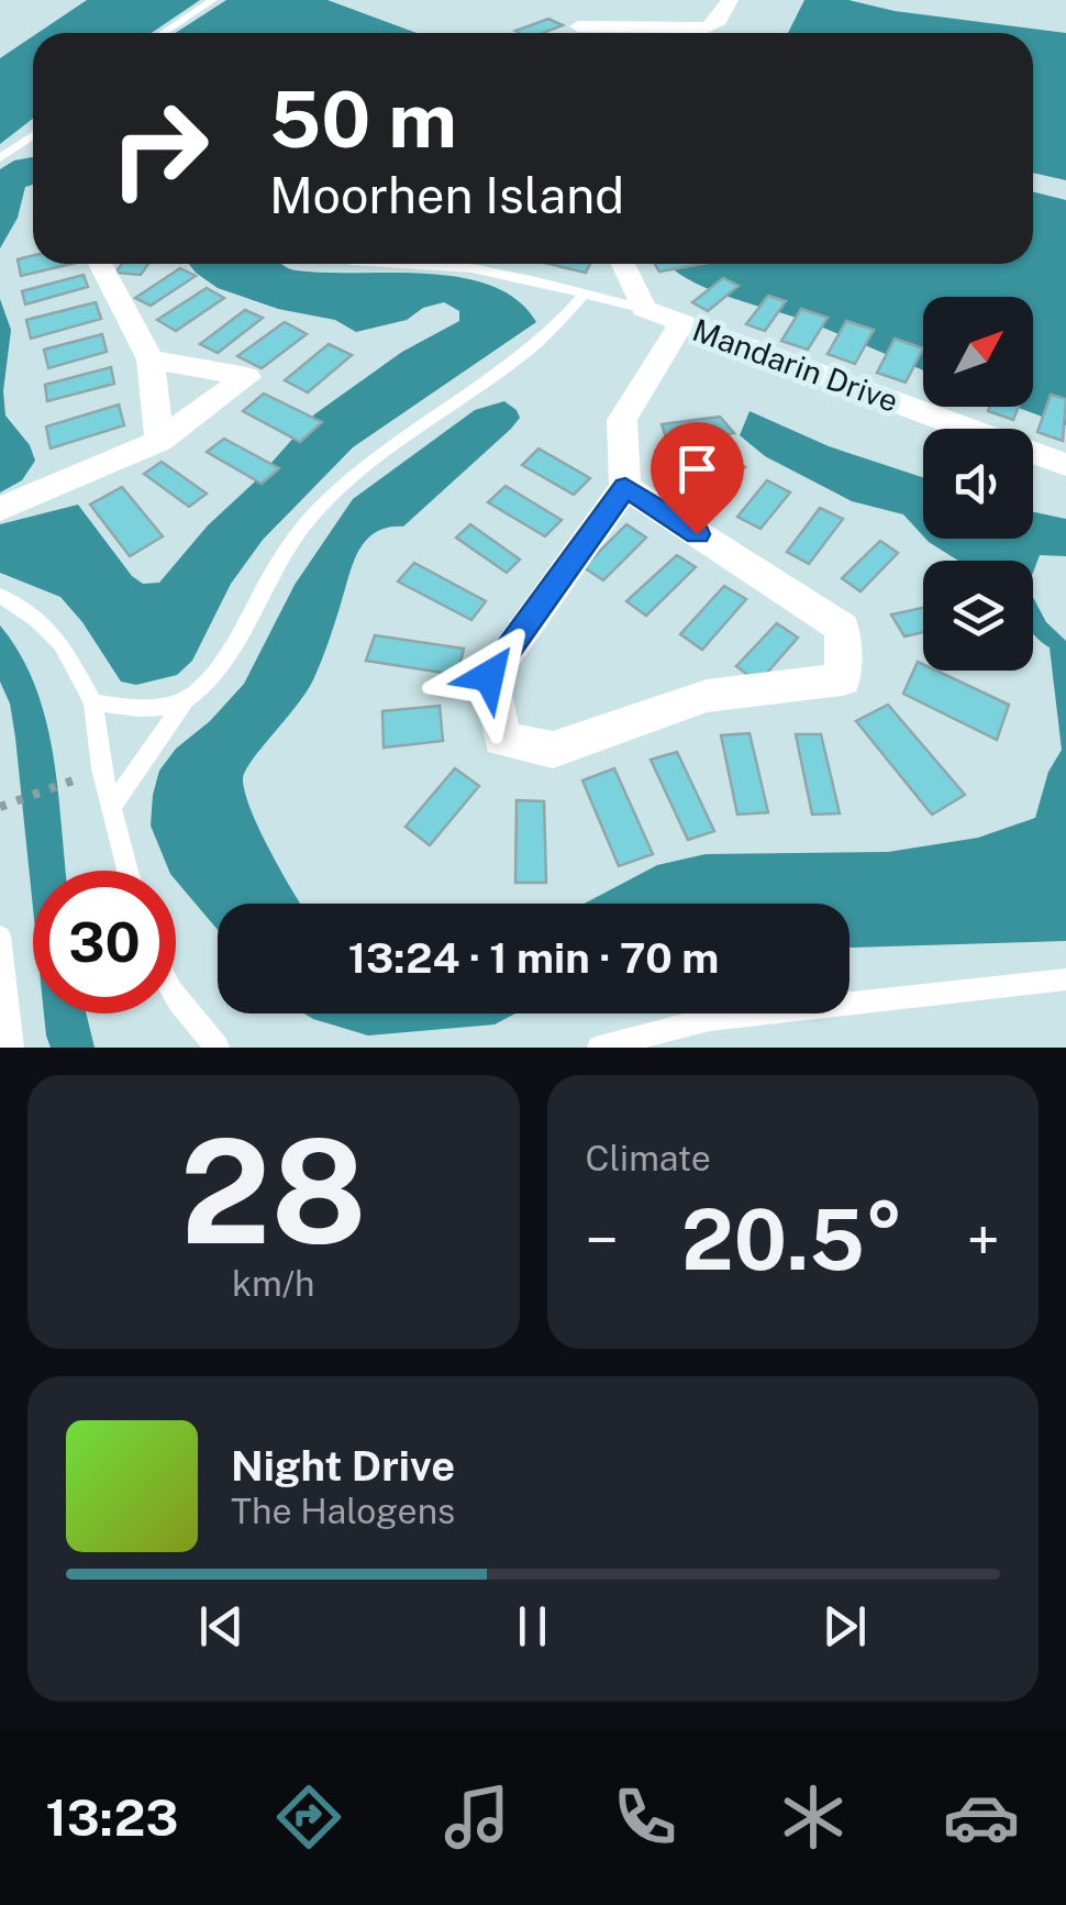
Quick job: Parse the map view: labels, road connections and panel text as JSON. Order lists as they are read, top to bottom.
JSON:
{
  "streets": {
    "street": ["Mandarin Drive"]
  },
  "north": "top right",
  "page": {
    "turn": ["50 m", "Moorhen Island"],
    "limit": "30",
    "trip": "13:24 · 1 min · 70 m",
    "tile": [
      ["28", "km/h"],
      "Climate"
    ],
    "heat": ["−", "20.5°", "+"],
    "song": ["Night Drive", "The Halogens"],
    "tabs": "13:23"
  }
}
